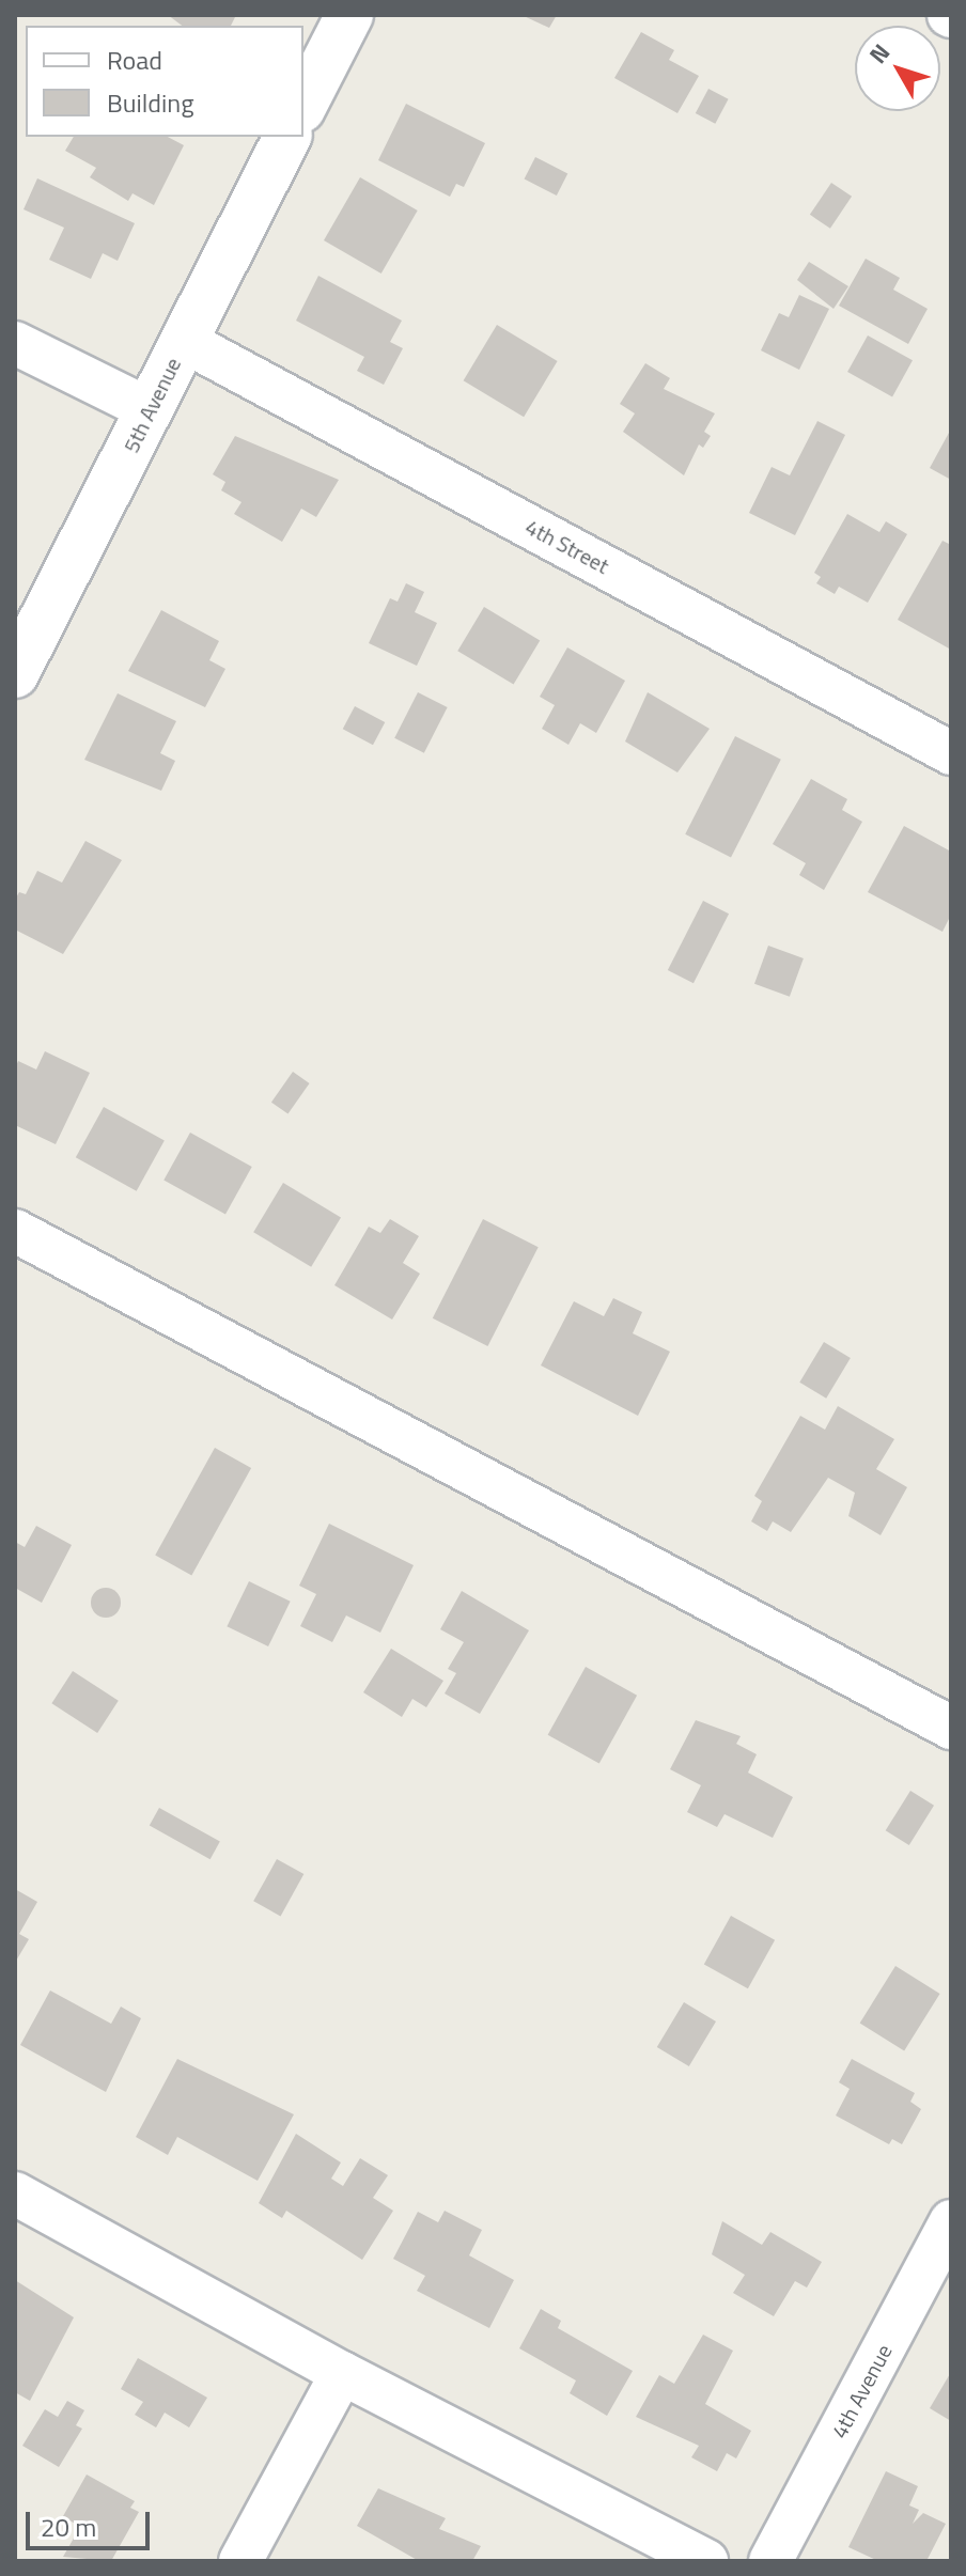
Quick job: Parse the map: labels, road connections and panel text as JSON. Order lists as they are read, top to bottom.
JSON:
{
  "streets": {
    "street": ["5th Avenue", "4th Street", "4th Avenue"]
  },
  "crossings": [
    ["5th Avenue", "4th Street"]
  ],
  "legend": ["Road", "Building"],
  "scale_bar": "20 m",
  "north": "top left"
}
